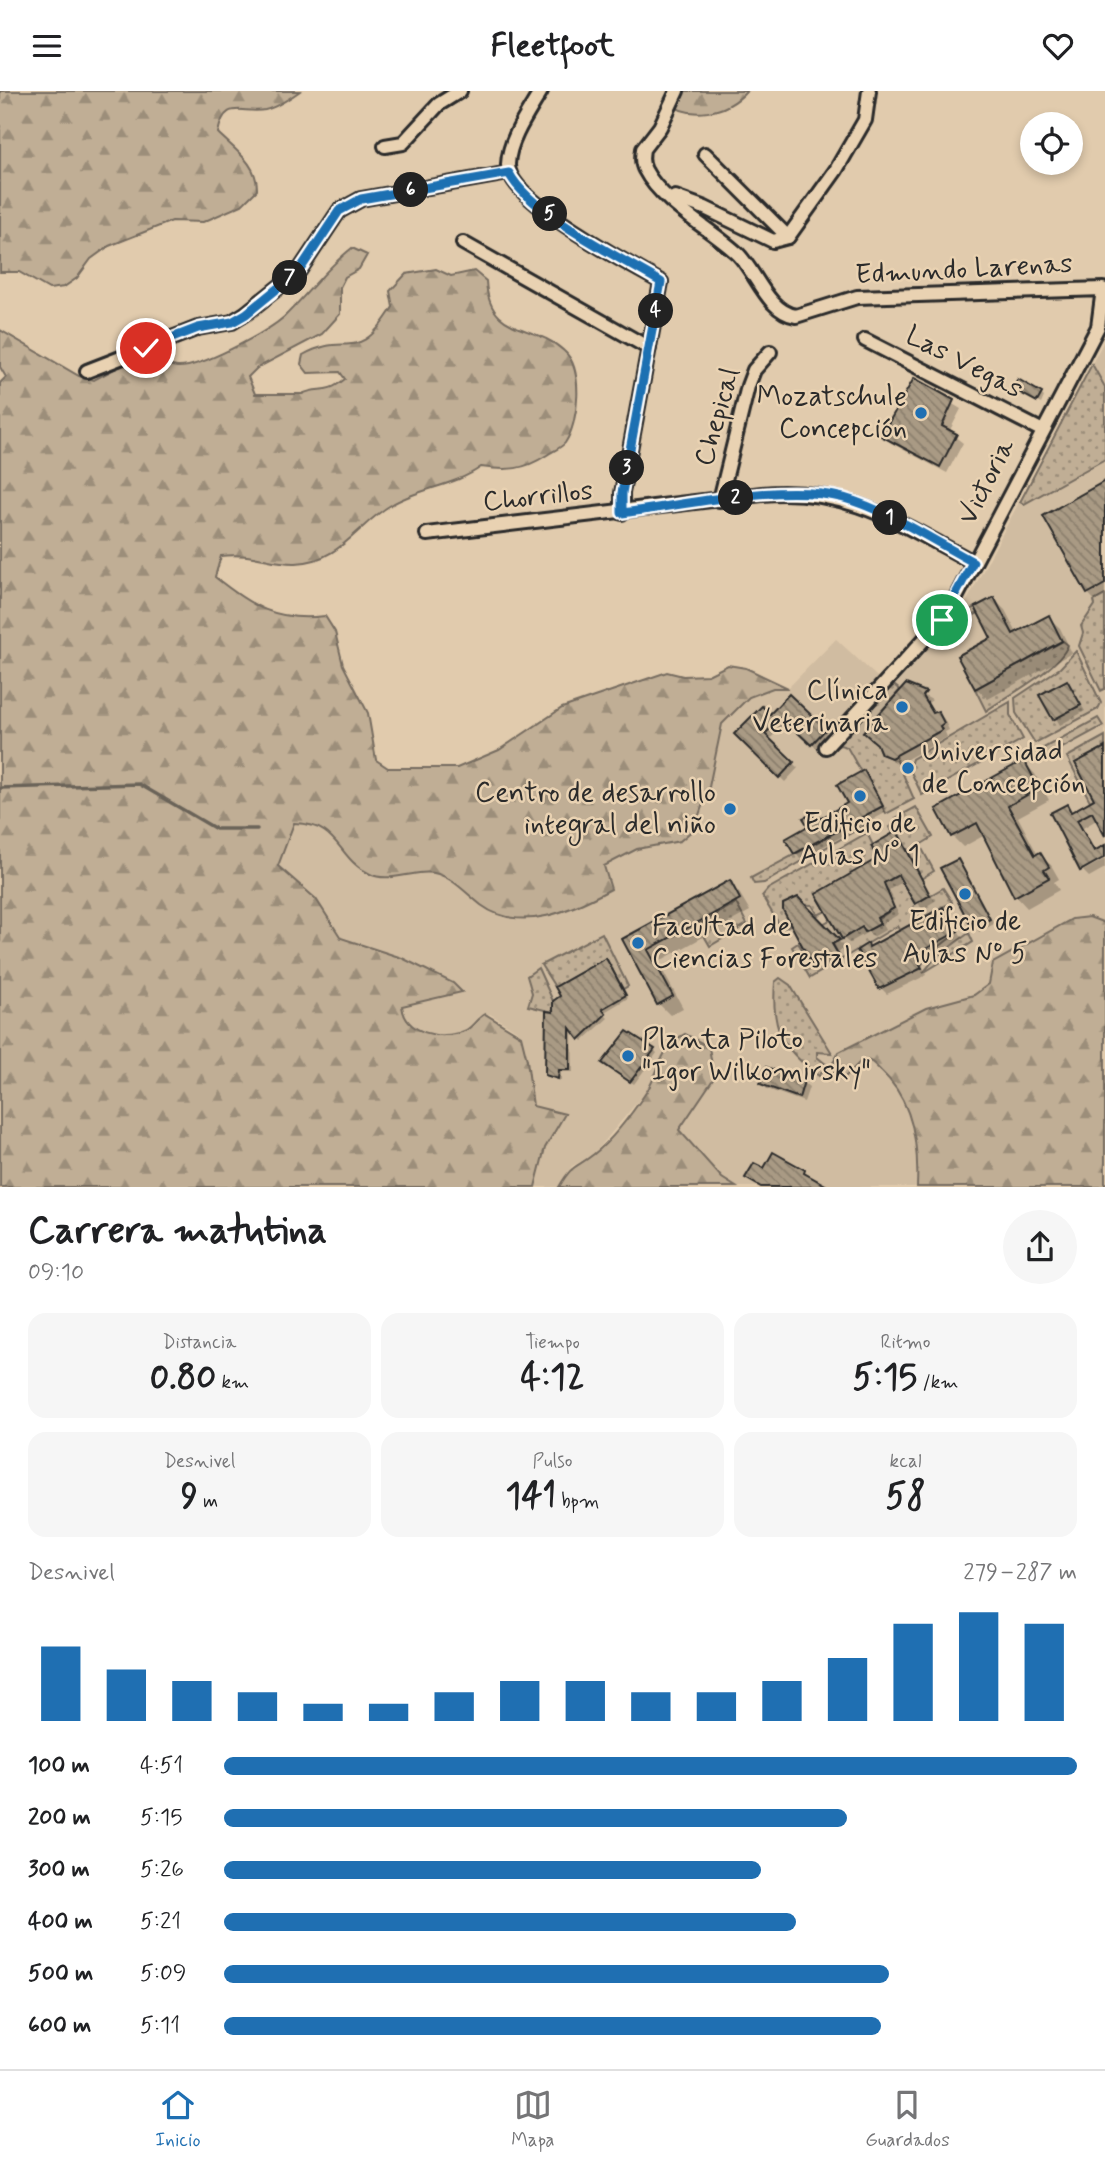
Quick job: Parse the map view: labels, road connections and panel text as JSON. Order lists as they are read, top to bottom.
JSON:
{
  "streets": {
    "street": [
      "Edmundo Larenas",
      "Las Vegas",
      "Chepical",
      "Victoria",
      "Chorrillos"
    ]
  },
  "crossings": [
    ["Edmundo Larenas", "Victoria"],
    ["Las Vegas", "Victoria"],
    ["Chepical", "Chorrillos"],
    ["Victoria", "Chorrillos"]
  ],
  "places": [
    "Mozatschule Concepción",
    "Clínica Veterinaria",
    "Universidad de Concepción",
    "Edificio de Aulas N° 1",
    "Centro de desarrollo integral del niño",
    "Edificio de Aulas Nº 5",
    "Facultad de Ciencias Forestales",
    "Planta Piloto \"Igor Wilkomirsky\""
  ],
  "page": {
    "header": "Fleetfoot",
    "pins": [
      "6",
      "5",
      "7",
      "4",
      "3",
      "2",
      "1"
    ],
    "heading": ["Carrera matutina", "09:10"],
    "stats": [
      ["Distancia", "0.80 km"],
      ["Tiempo", "4:12"],
      ["Ritmo", "5:15 /km"],
      ["Desnivel", "9 m"],
      ["Pulso", "141 bpm"],
      ["kcal", "58"]
    ],
    "chart": ["Desnivel", "279–287 m"],
    "list": [
      {
        "name": "100 m",
        "note": "4:51"
      },
      {
        "name": "200 m",
        "note": "5:15"
      },
      {
        "name": "300 m",
        "note": "5:26"
      },
      {
        "name": "400 m",
        "note": "5:21"
      },
      {
        "name": "500 m",
        "note": "5:09"
      },
      {
        "name": "600 m",
        "note": "5:11"
      }
    ],
    "tabs": ["Inicio", "Mapa", "Guardados"]
  }
}
